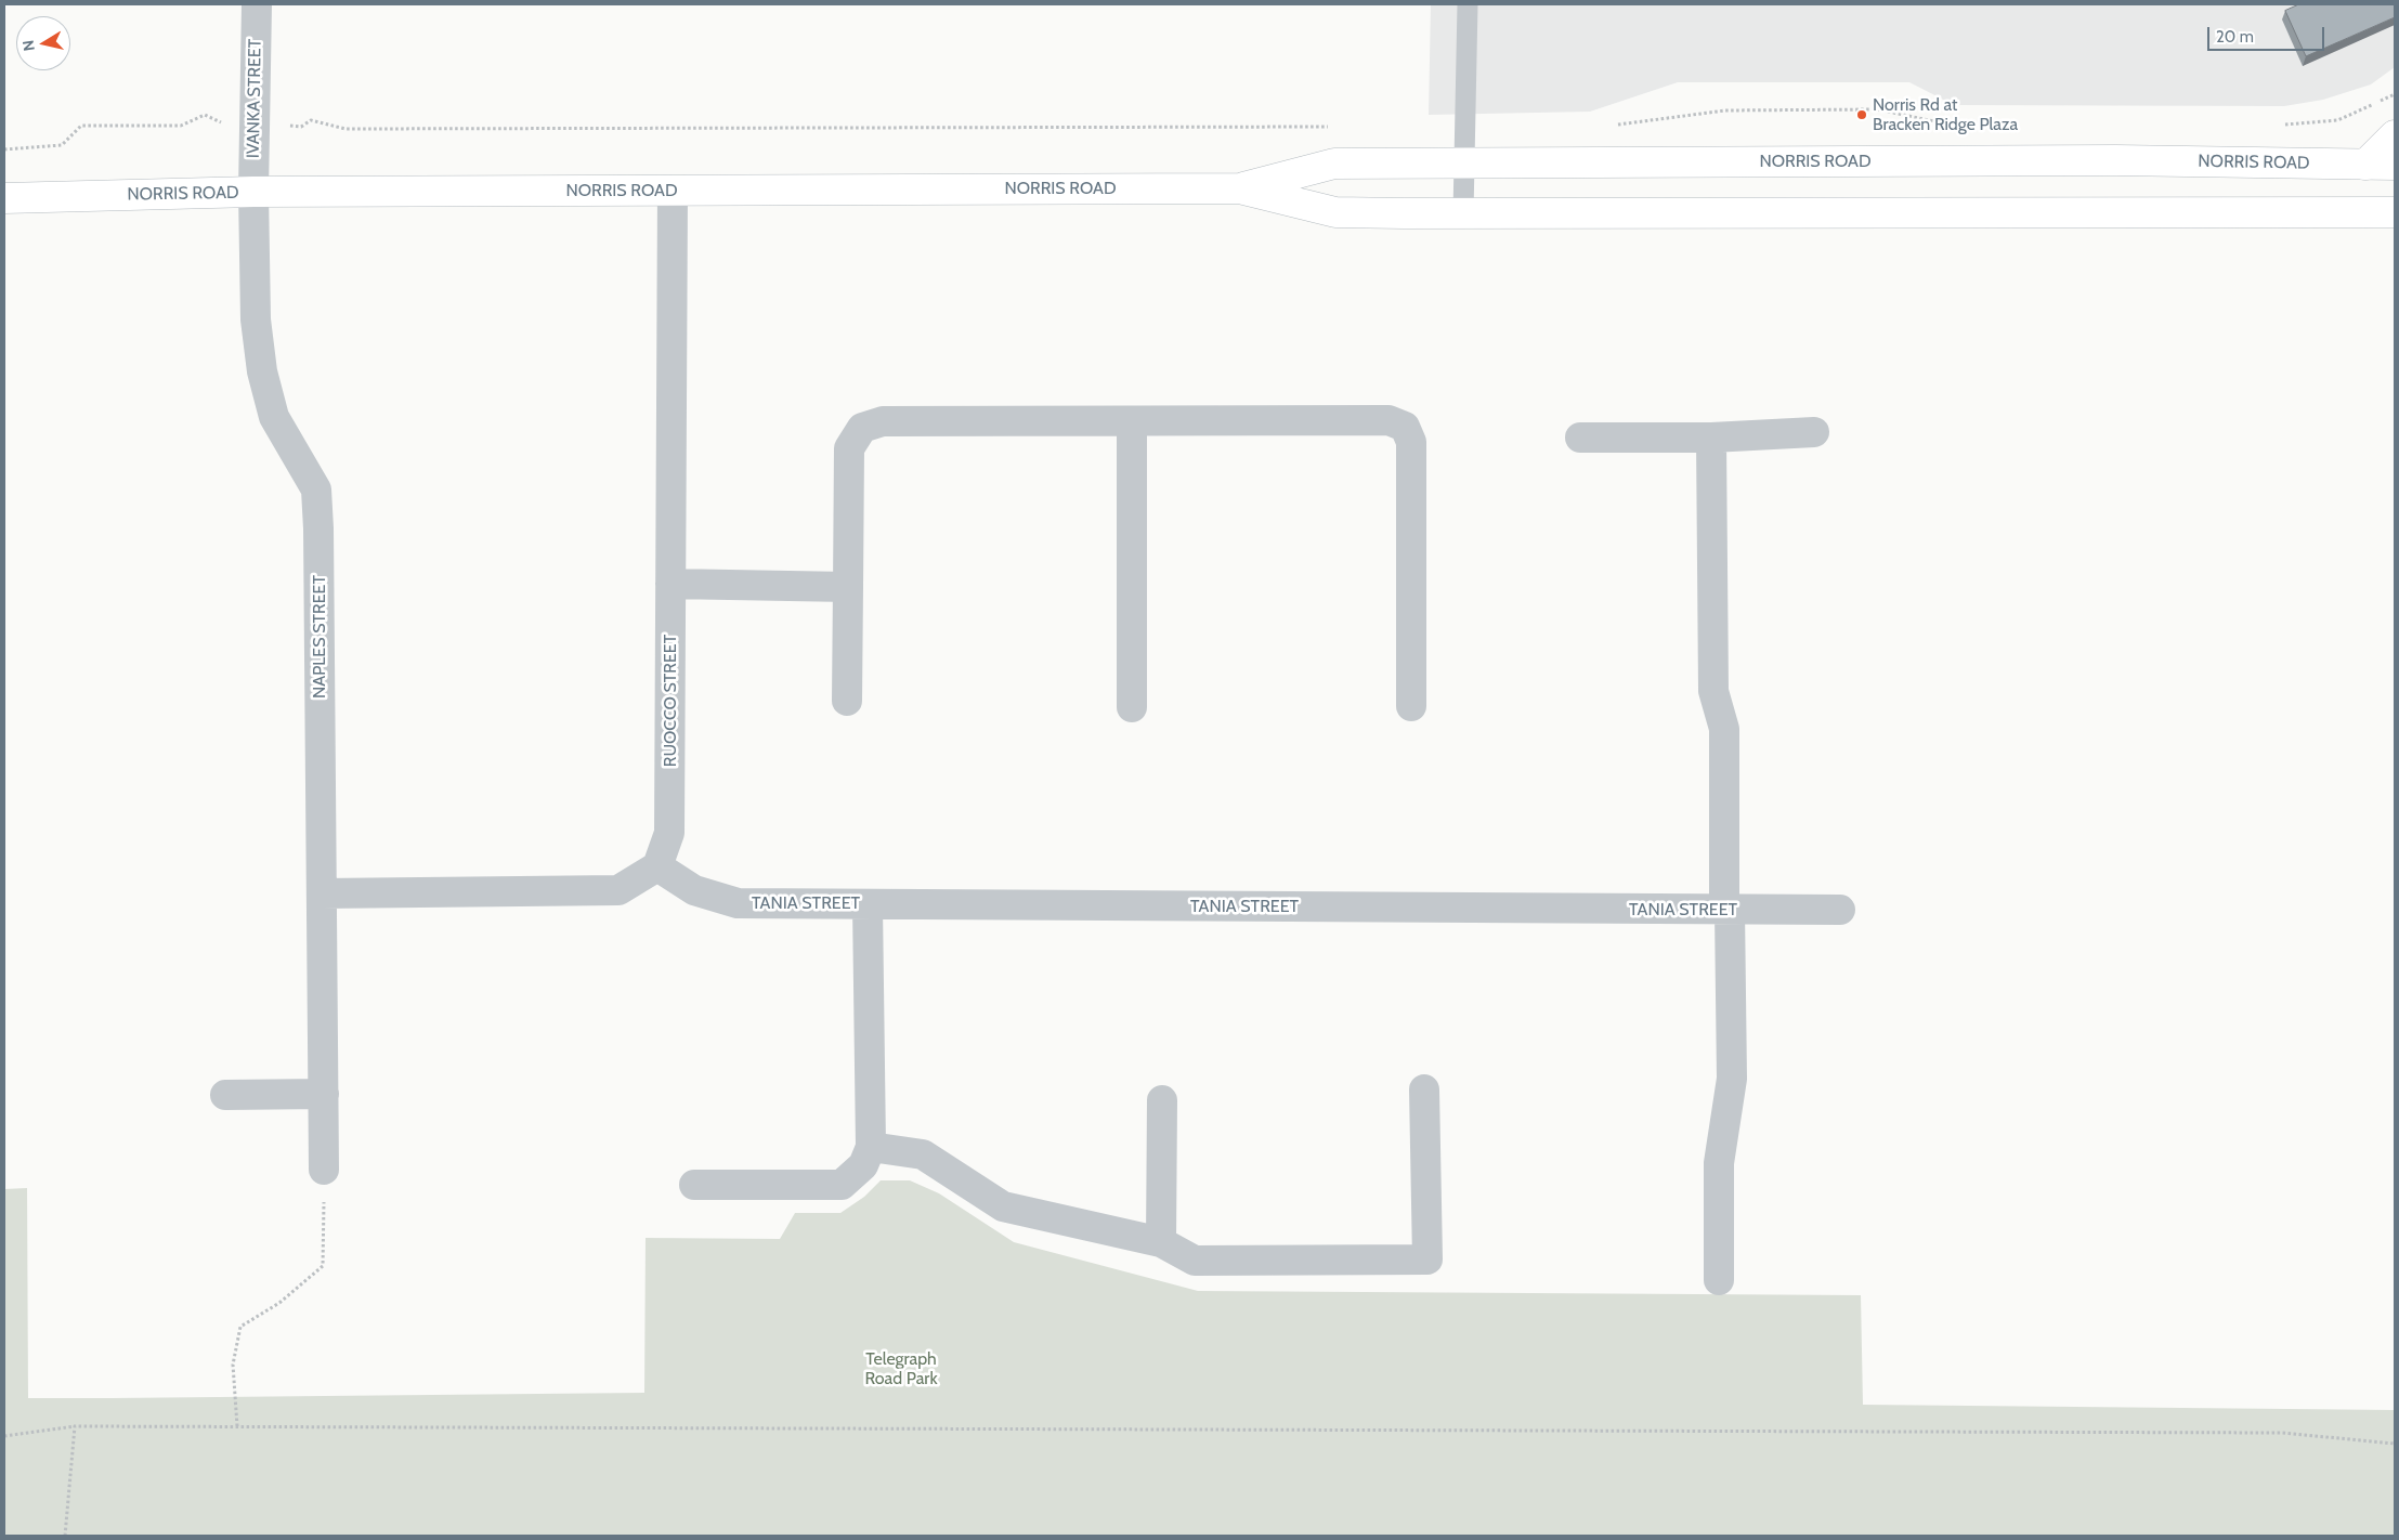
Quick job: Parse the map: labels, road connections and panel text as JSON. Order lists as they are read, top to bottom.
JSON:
{
  "streets": {
    "main road": ["NORRIS ROAD"],
    "street": [
      "IVANKA STREET",
      "NAPLES STREET",
      "RUOCCO STREET",
      "TANIA STREET"
    ]
  },
  "crossings": [
    ["IVANKA STREET", "NORRIS ROAD"],
    ["IVANKA STREET", "NAPLES STREET"],
    ["NORRIS ROAD", "NAPLES STREET"],
    ["NORRIS ROAD", "RUOCCO STREET"],
    ["RUOCCO STREET", "TANIA STREET"]
  ],
  "parks": ["Telegraph Road Park"],
  "places": ["Norris Rd at Bracken Ridge Plaza"],
  "scale_bar": "20 m",
  "north": "left"
}
